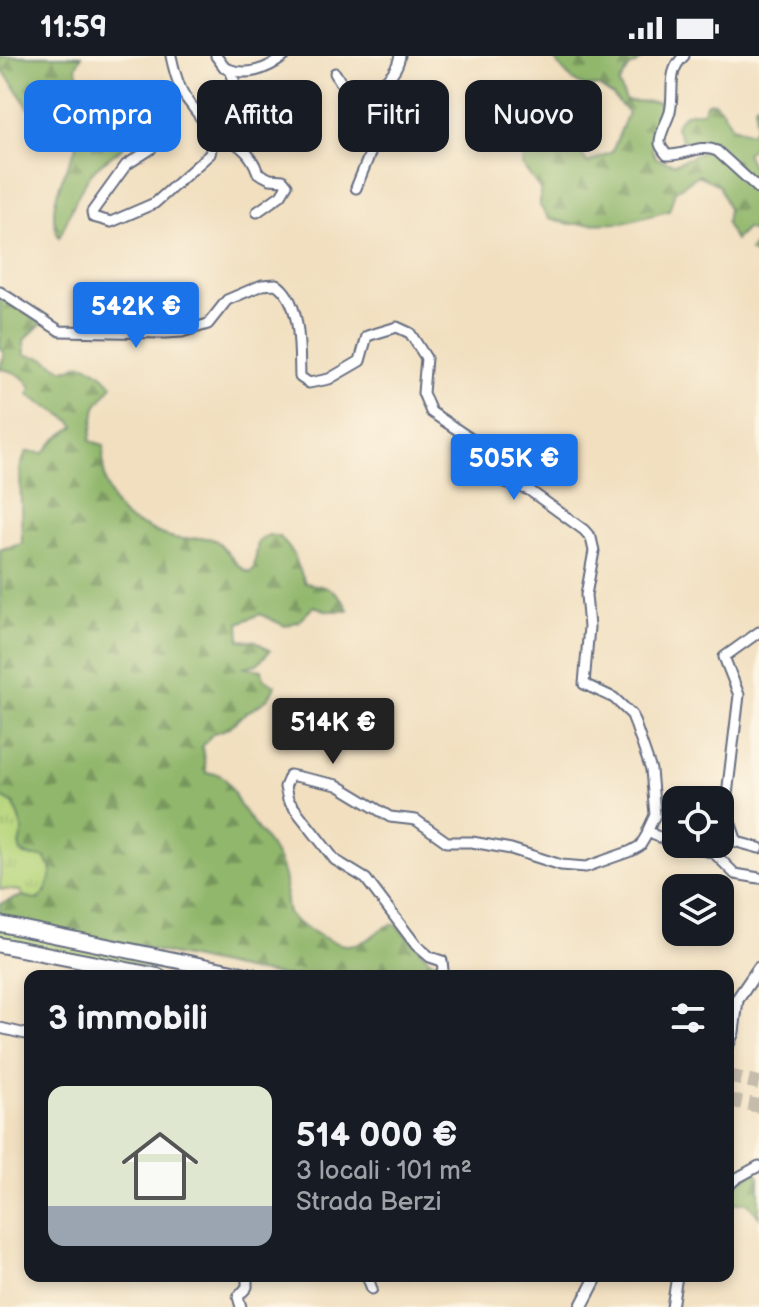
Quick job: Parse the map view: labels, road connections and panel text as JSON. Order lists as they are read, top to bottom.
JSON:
{
  "page": {
    "status": "11:59",
    "chip": [
      "Compra",
      "Affitta",
      "Filtri",
      "Nuovo"
    ],
    "price": ["542K €", "505K €", "514K €"],
    "heading": "3 immobili",
    "list": [
      {
        "name": "514 000 €",
        "note": "3 locali · 101 m² · Strada Berzi"
      }
    ]
  }
}
